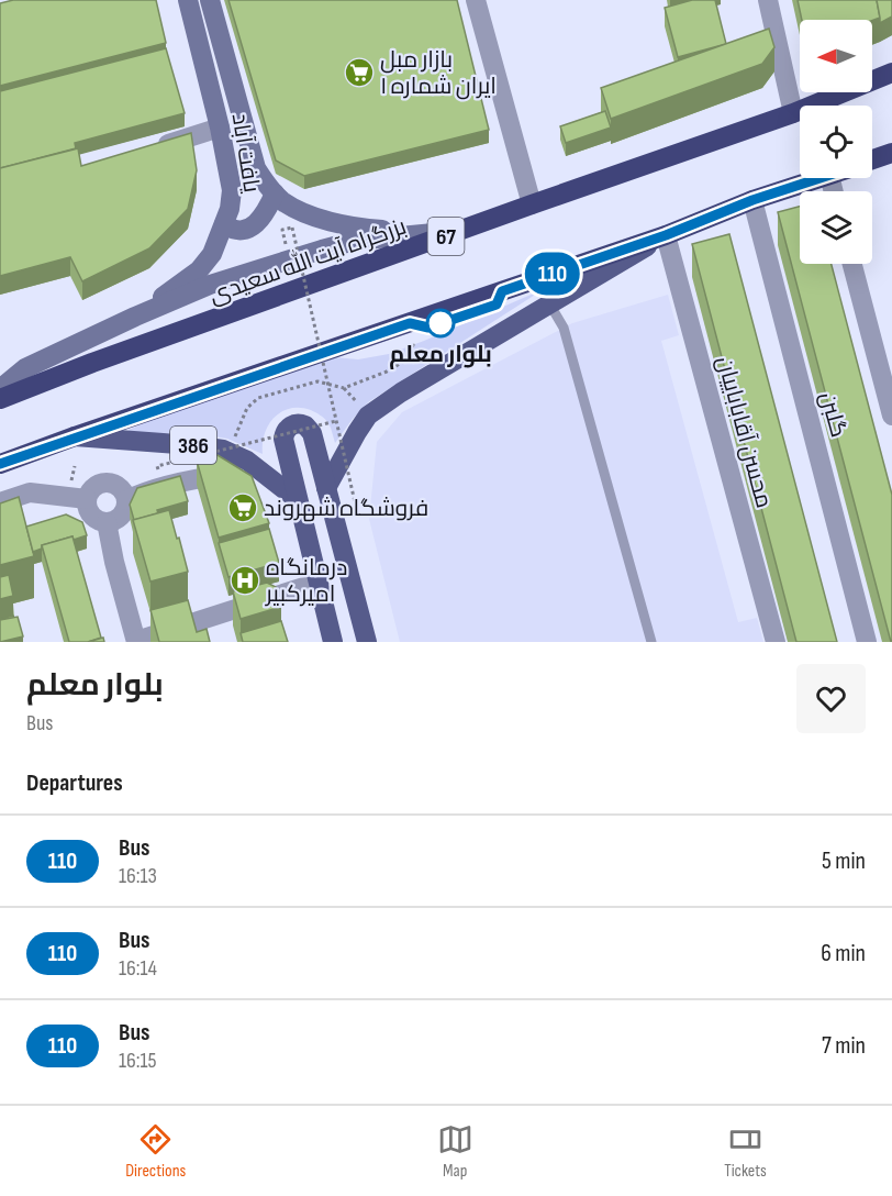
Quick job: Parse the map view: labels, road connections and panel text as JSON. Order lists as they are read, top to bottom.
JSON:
{
  "streets": {
    "highway": ["67", "بزرگراه آیت الله سعیدی"],
    "main road": ["یافت آباد", "386"],
    "street": ["گلبن", "محسن آقاباباییان"]
  },
  "places": {
    "supermarket": ["بازار مبل ایران شماره ۱", "فروشگاه شهروند"],
    "other": ["بلوار معلم"],
    "hospital": ["درمانگاه امیرکبیر"]
  },
  "lines": ["bus line 110"],
  "north": "left",
  "page": {
    "on_map": "110",
    "heading": [
      ["بلوار معلم", "Bus"],
      "Departures"
    ],
    "list": [
      {
        "mark": "110",
        "name": "Bus",
        "note": "16:13",
        "value": "5 min"
      },
      {
        "mark": "110",
        "name": "Bus",
        "note": "16:14",
        "value": "6 min"
      },
      {
        "mark": "110",
        "name": "Bus",
        "note": "16:15",
        "value": "7 min"
      }
    ],
    "tabs": ["Directions", "Map", "Tickets"]
  }
}
